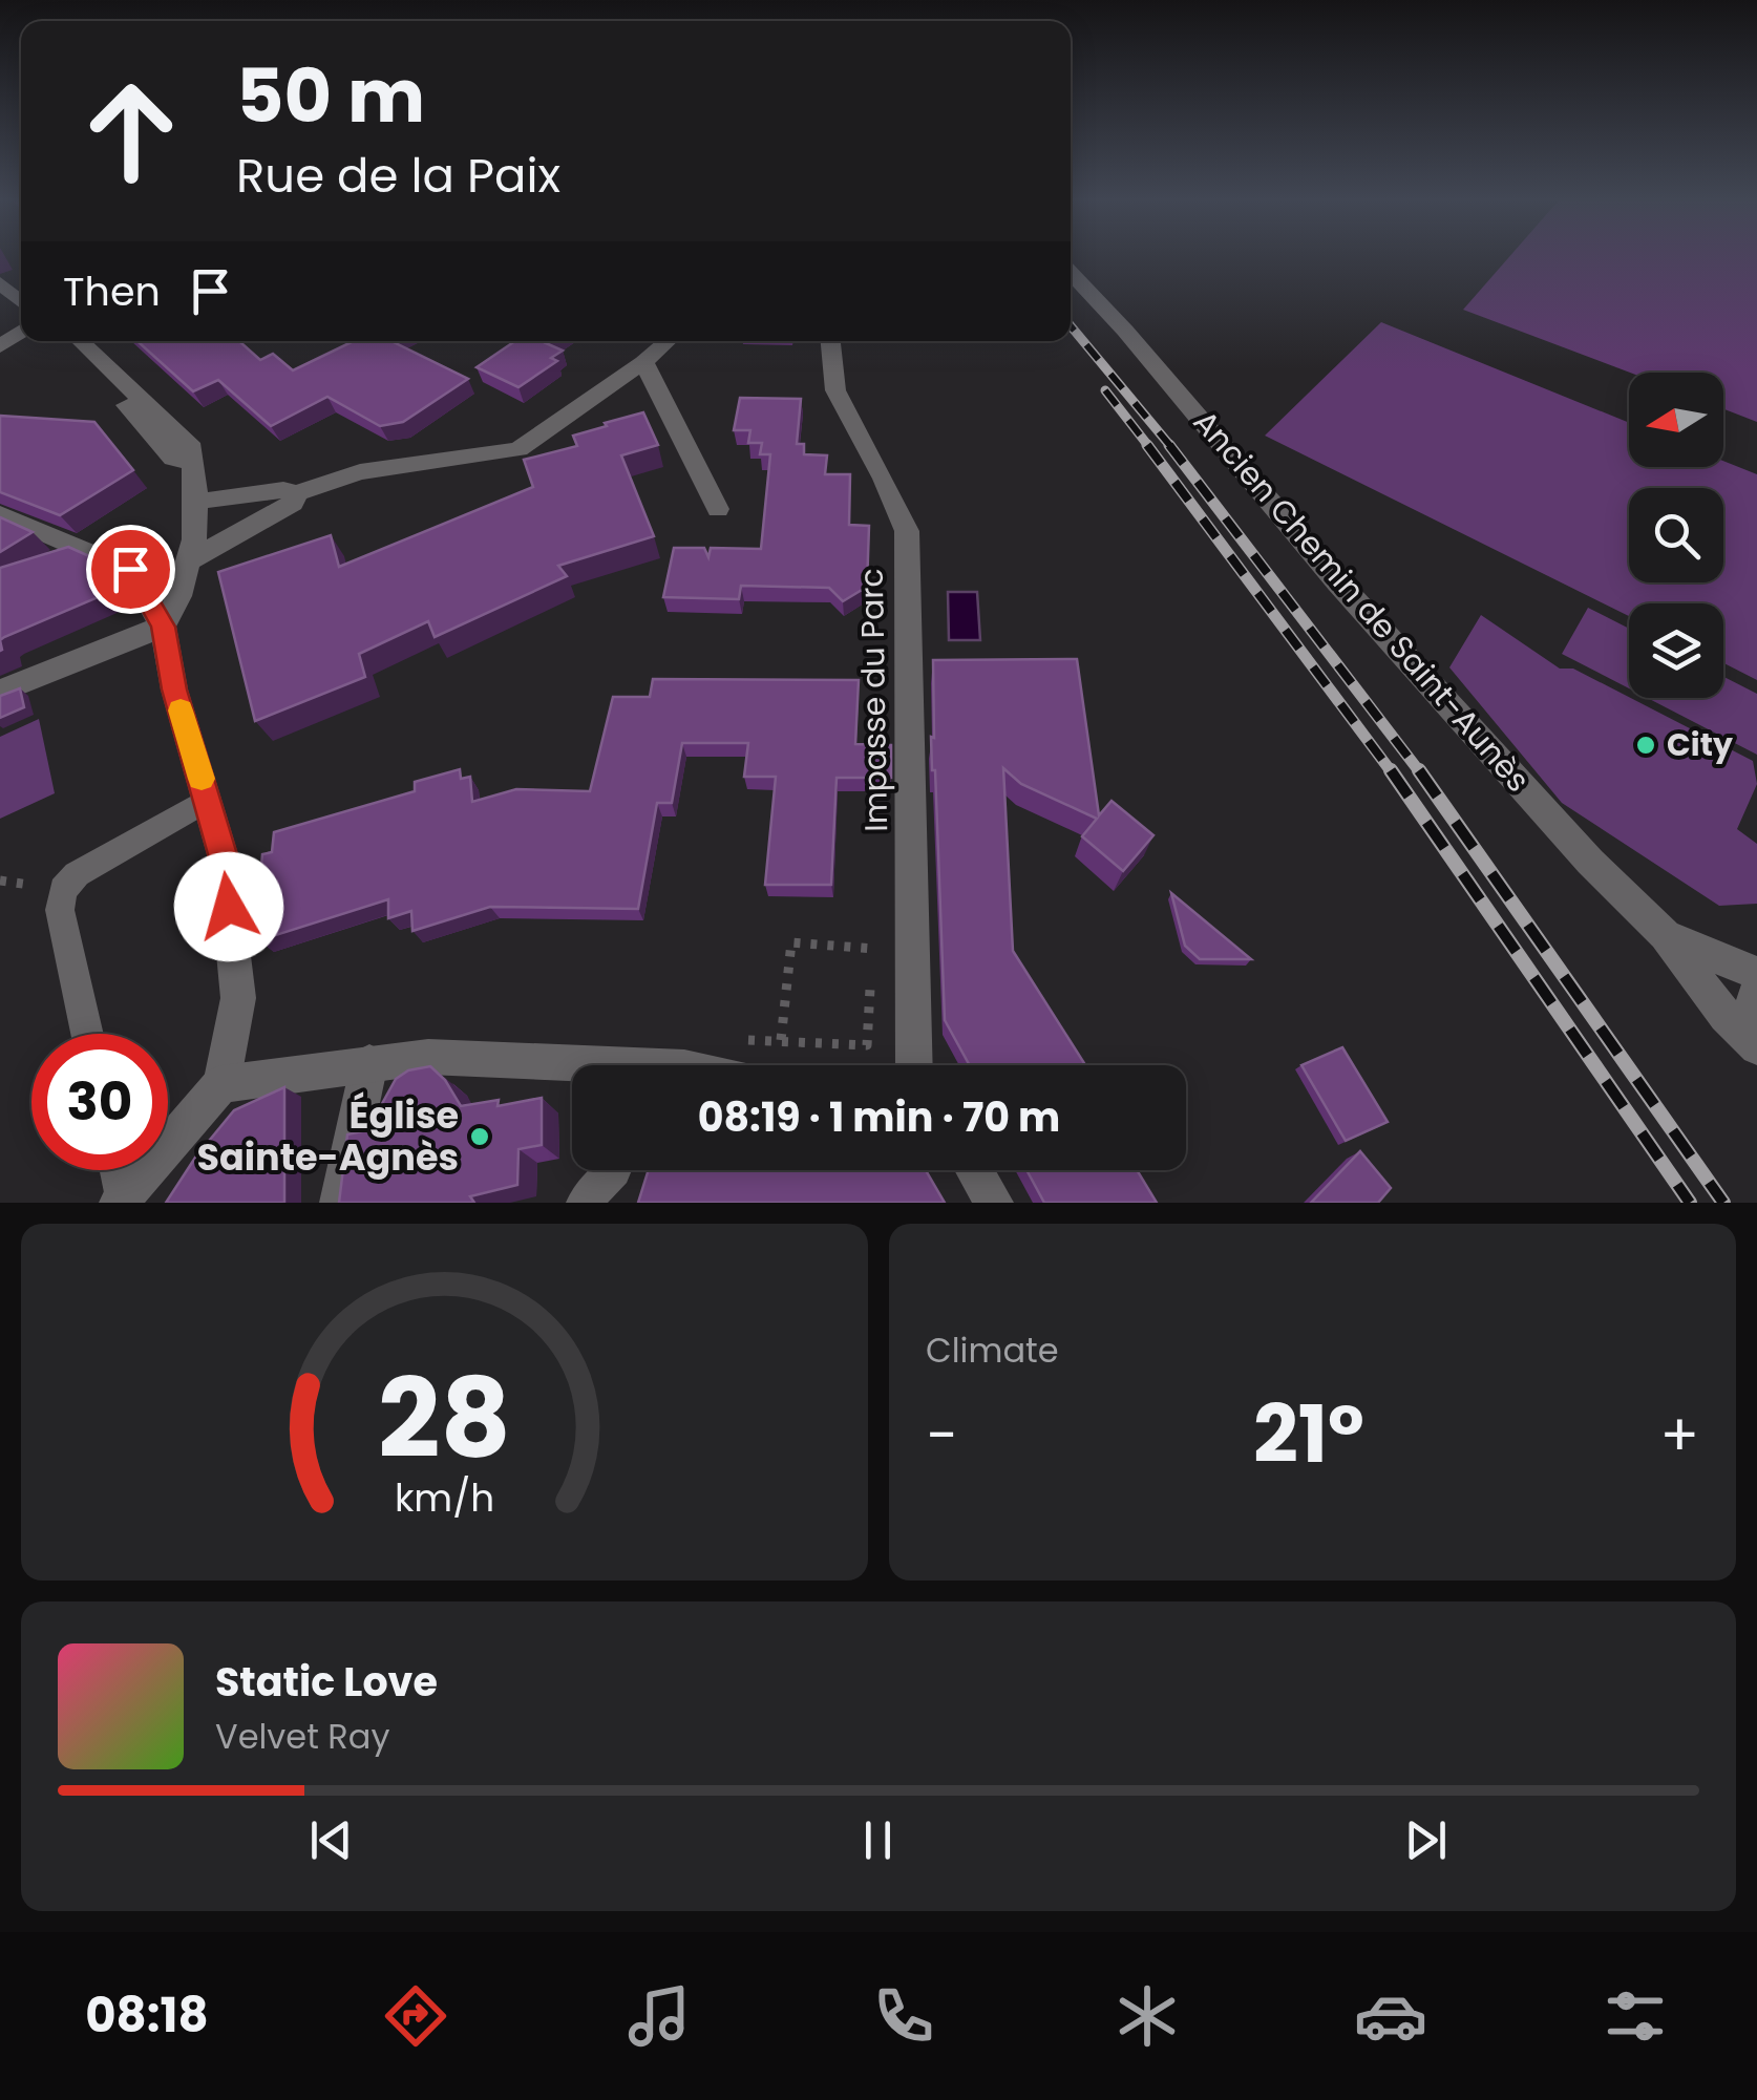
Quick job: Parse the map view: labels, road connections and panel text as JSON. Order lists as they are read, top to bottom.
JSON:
{
  "streets": {
    "street": ["Ancien Chemin de Saint-Aunès", "Impasse du Parc"]
  },
  "places": ["City", "Église Sainte-Agnès"],
  "north": "left",
  "page": {
    "turn": ["50 m", "Rue de la Paix"],
    "then": "Then",
    "limit": "30",
    "trip": "08:19 · 1 min · 70 m",
    "tile": "Climate",
    "heat": ["−", "21°", "+"],
    "song": ["Static Love", "Velvet Ray"],
    "tabs": "08:18",
    "gauge": ["28", "km/h"]
  }
}
